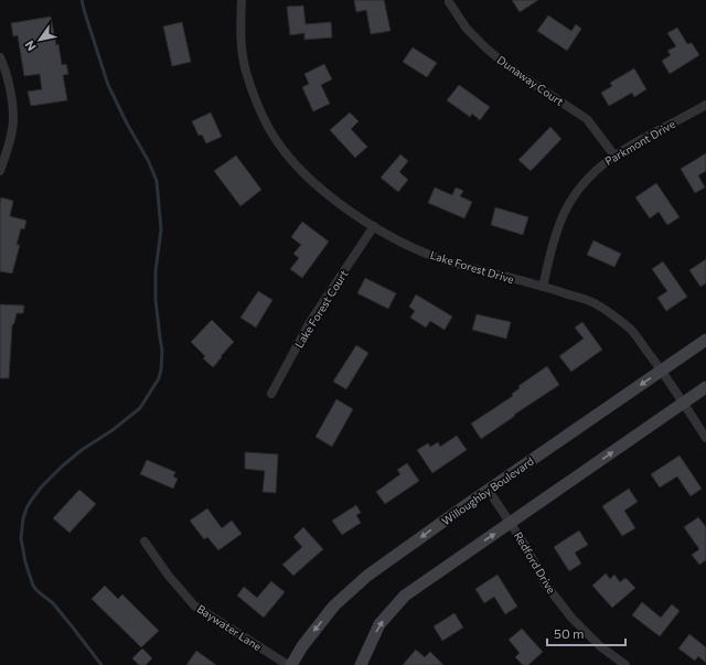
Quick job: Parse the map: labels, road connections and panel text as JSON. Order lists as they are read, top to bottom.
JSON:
{
  "streets": {
    "street": [
      "Dunaway Court",
      "Parkmont Drive",
      "Lake Forest Drive",
      "Lake Forest Court",
      "Willoughby Boulevard",
      "Redford Drive",
      "Baywater Lane"
    ]
  },
  "crossings": [
    ["Dunaway Court", "Parkmont Drive"],
    ["Parkmont Drive", "Lake Forest Drive"],
    ["Lake Forest Drive", "Lake Forest Court"],
    ["Lake Forest Drive", "Willoughby Boulevard"],
    ["Willoughby Boulevard", "Redford Drive"],
    ["Willoughby Boulevard", "Baywater Lane"]
  ],
  "scale_bar": "50 m",
  "north": "bottom left"
}
